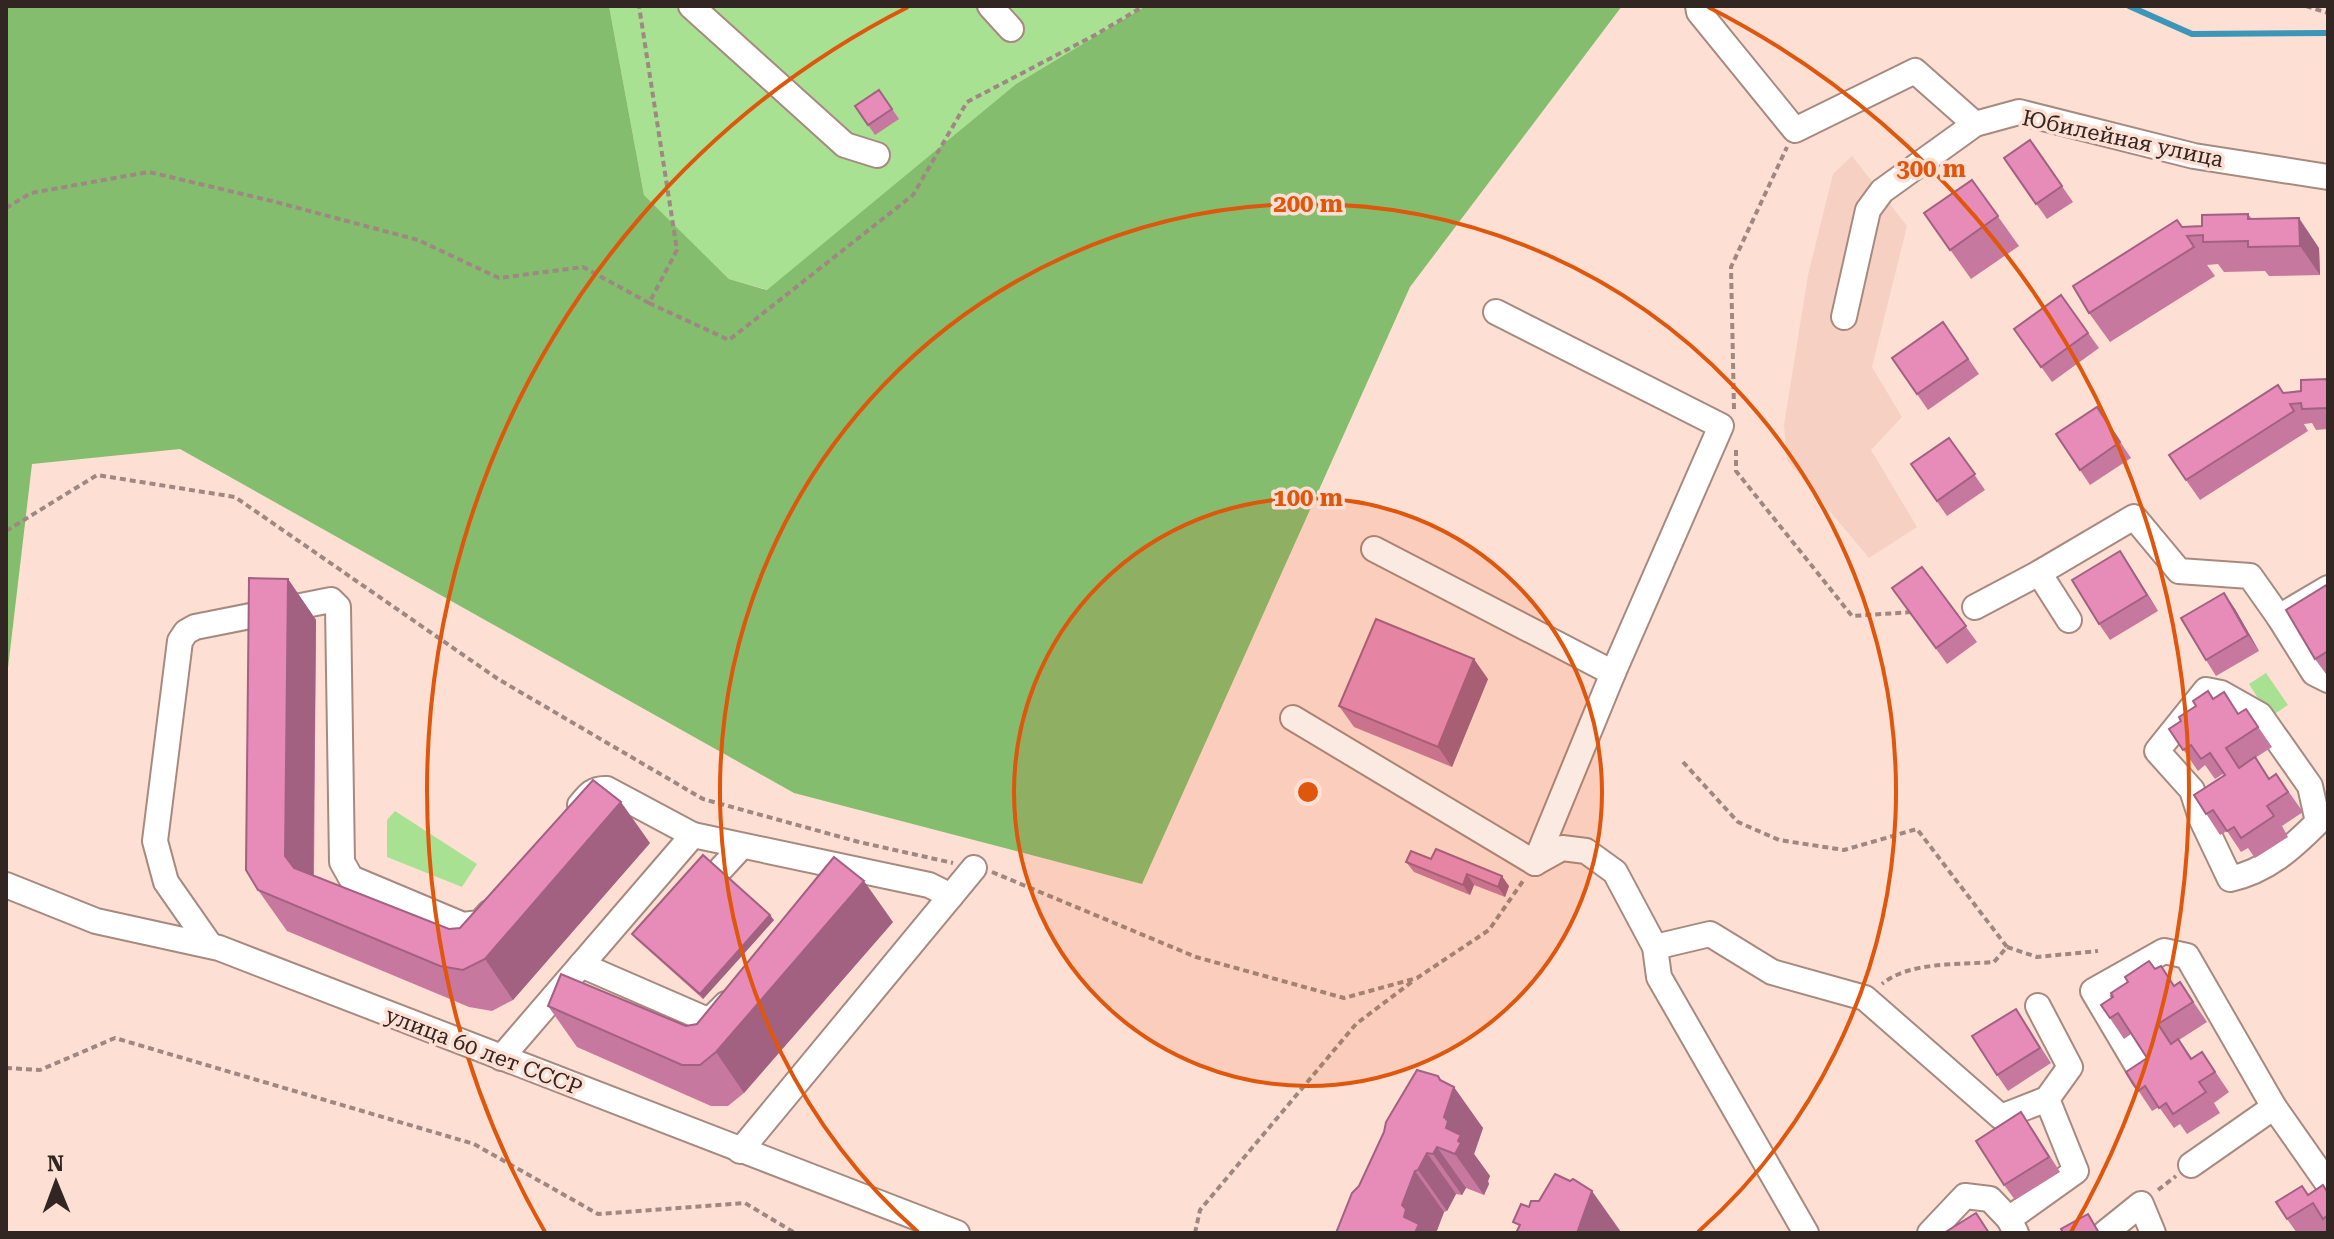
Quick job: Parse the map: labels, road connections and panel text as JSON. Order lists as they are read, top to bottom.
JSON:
{
  "streets": {
    "street": ["Юбилейная улица", "улица 60 лет СССР"]
  },
  "north": "top",
  "rings": ["300 m", "200 m", "100 m"]
}
